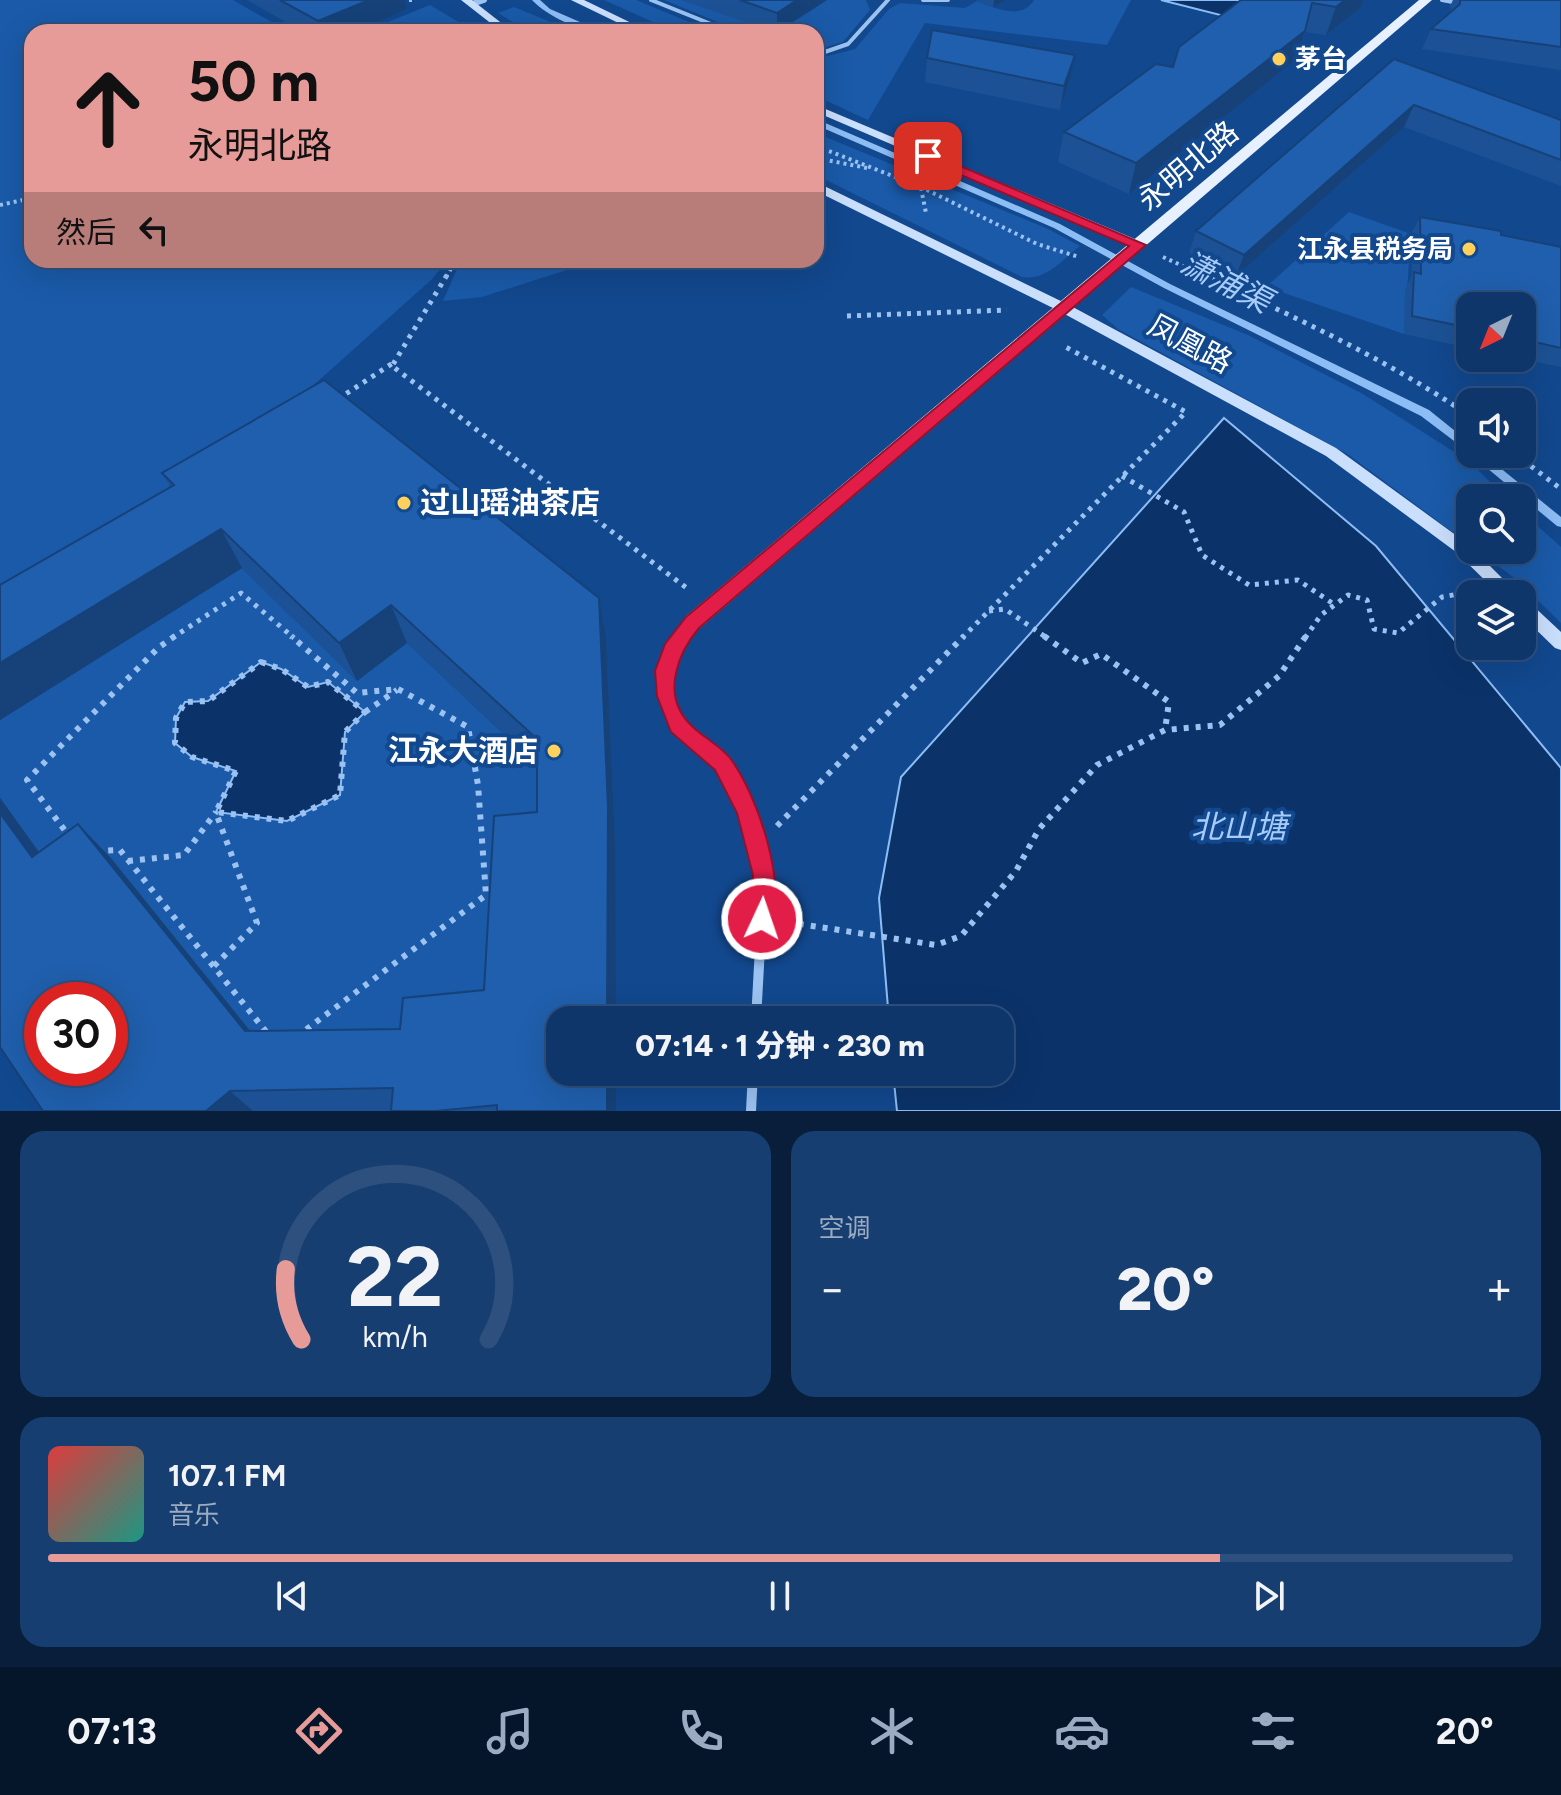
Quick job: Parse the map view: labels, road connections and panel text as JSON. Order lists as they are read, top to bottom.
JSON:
{
  "streets": {
    "main road": ["永明北路", "凤凰路"]
  },
  "crossings": [
    ["永明北路", "凤凰路"]
  ],
  "water": ["潇浦渠", "北山塘"],
  "places": [
    "茅台",
    "江永县税务局",
    "过山瑶油茶店",
    "江永大酒店"
  ],
  "north": "bottom left",
  "page": {
    "turn": ["50 m", "永明北路"],
    "then": "然后",
    "limit": "30",
    "trip": "07:14 · 1 分钟 · 230 m",
    "tile": "空调",
    "heat": ["−", "20°", "+"],
    "song": ["107.1 FM", "音乐"],
    "tabs": ["07:13", "20°"],
    "gauge": ["22", "km/h"]
  }
}
